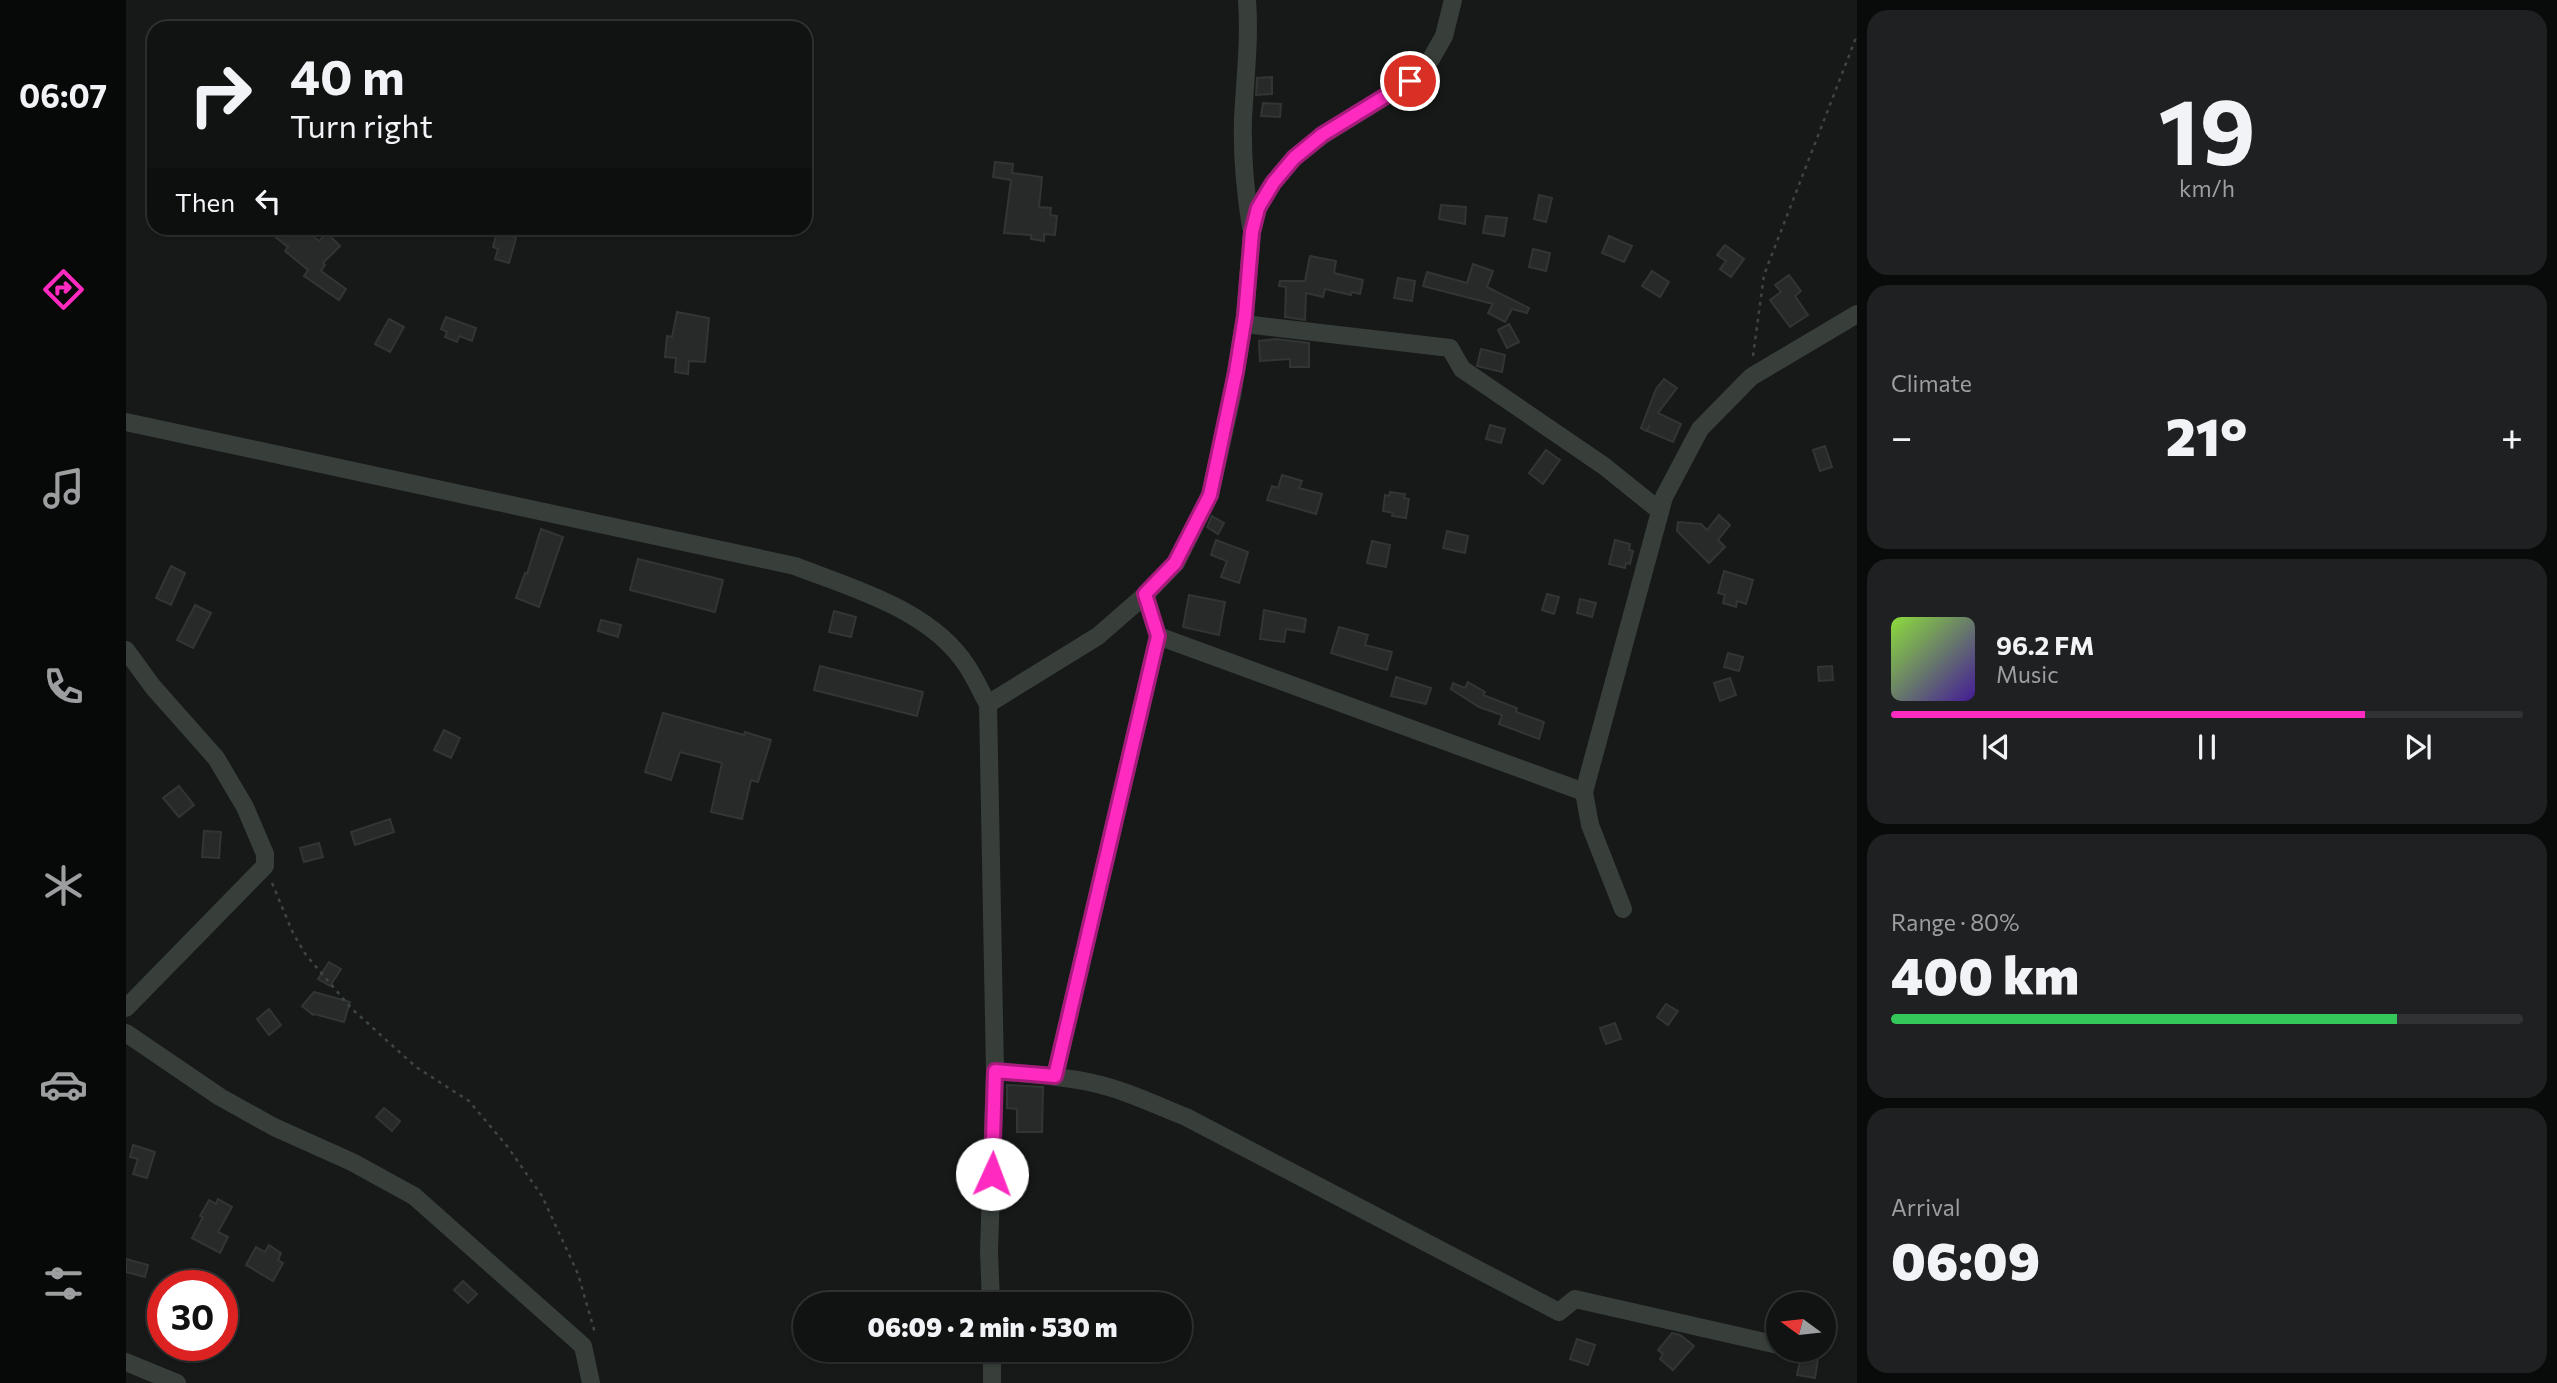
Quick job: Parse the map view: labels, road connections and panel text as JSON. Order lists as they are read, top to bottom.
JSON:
{
  "north": "left",
  "page": {
    "tabs": "06:07",
    "tile": [
      ["19", "km/h"],
      "Climate",
      ["Range · 80%", "400 km"],
      ["Arrival", "06:09"]
    ],
    "turn": ["40 m", "Turn right"],
    "then": "Then",
    "heat": ["−", "21°", "+"],
    "song": ["96.2 FM", "Music"],
    "limit": "30",
    "trip": "06:09 · 2 min · 530 m"
  }
}
